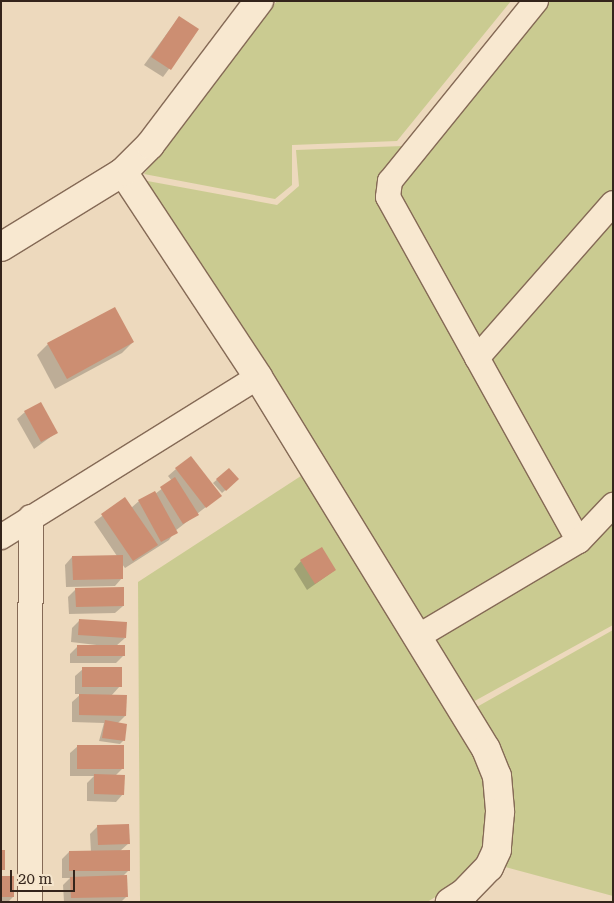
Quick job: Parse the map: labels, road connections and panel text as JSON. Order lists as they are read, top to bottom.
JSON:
{
  "scale_bar": "20 m"
}
